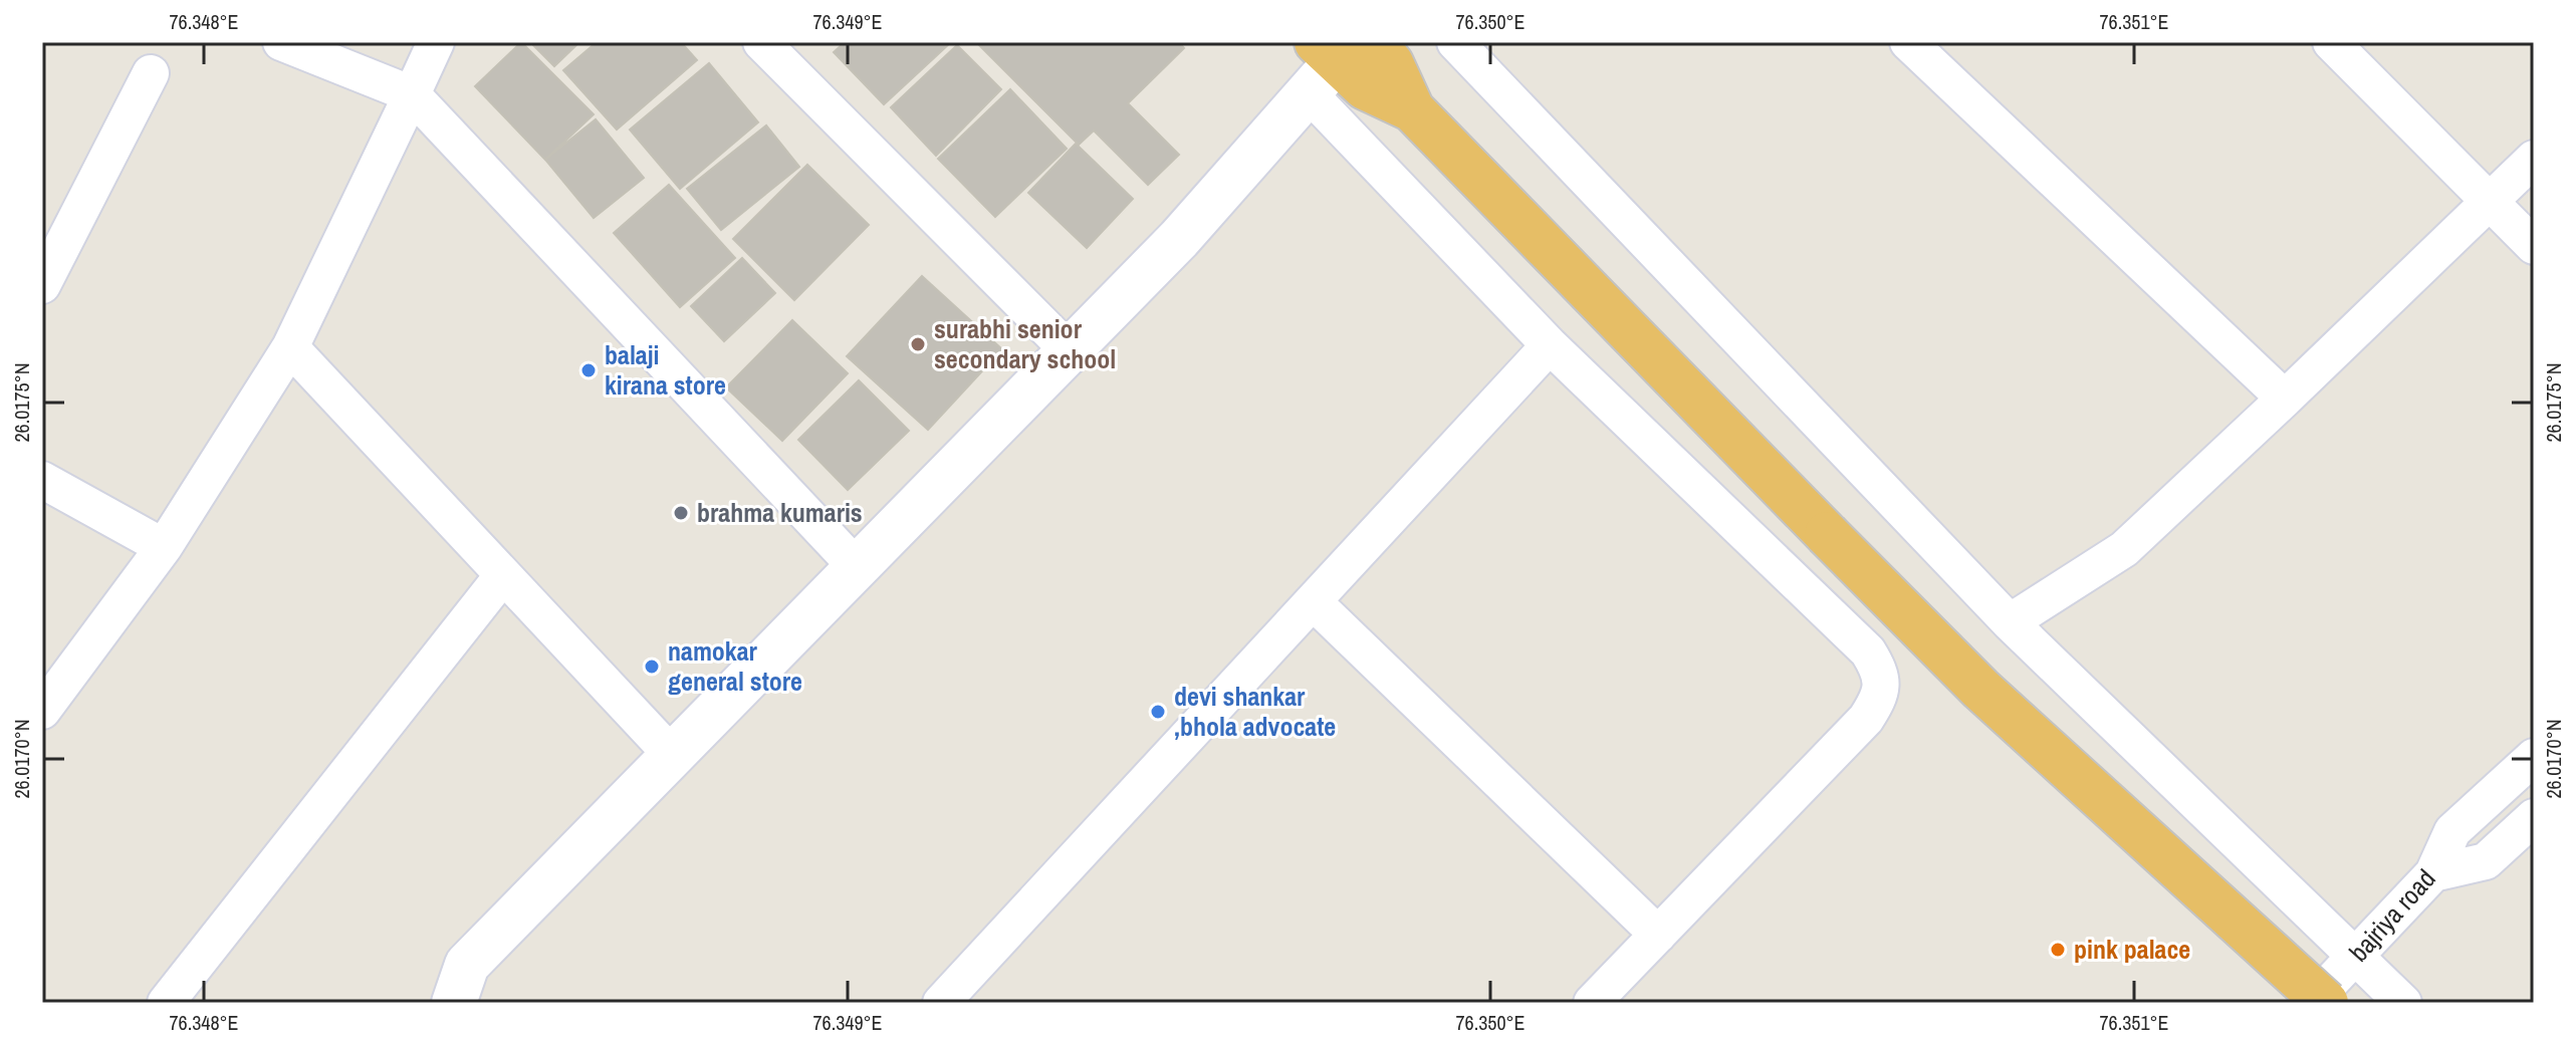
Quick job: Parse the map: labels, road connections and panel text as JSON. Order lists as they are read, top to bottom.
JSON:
{
  "streets": {
    "street": ["bajriya road"]
  },
  "places": [
    "surabhi senior secondary school",
    "balaji kirana store",
    "brahma kumaris",
    "namokar general store",
    "devi shankar ,bhola advocate",
    "pink palace"
  ],
  "coordinates": [
    "76.348°E",
    "76.349°E",
    "76.350°E",
    "76.351°E",
    "26.0175°N",
    "26.0170°N"
  ]
}
